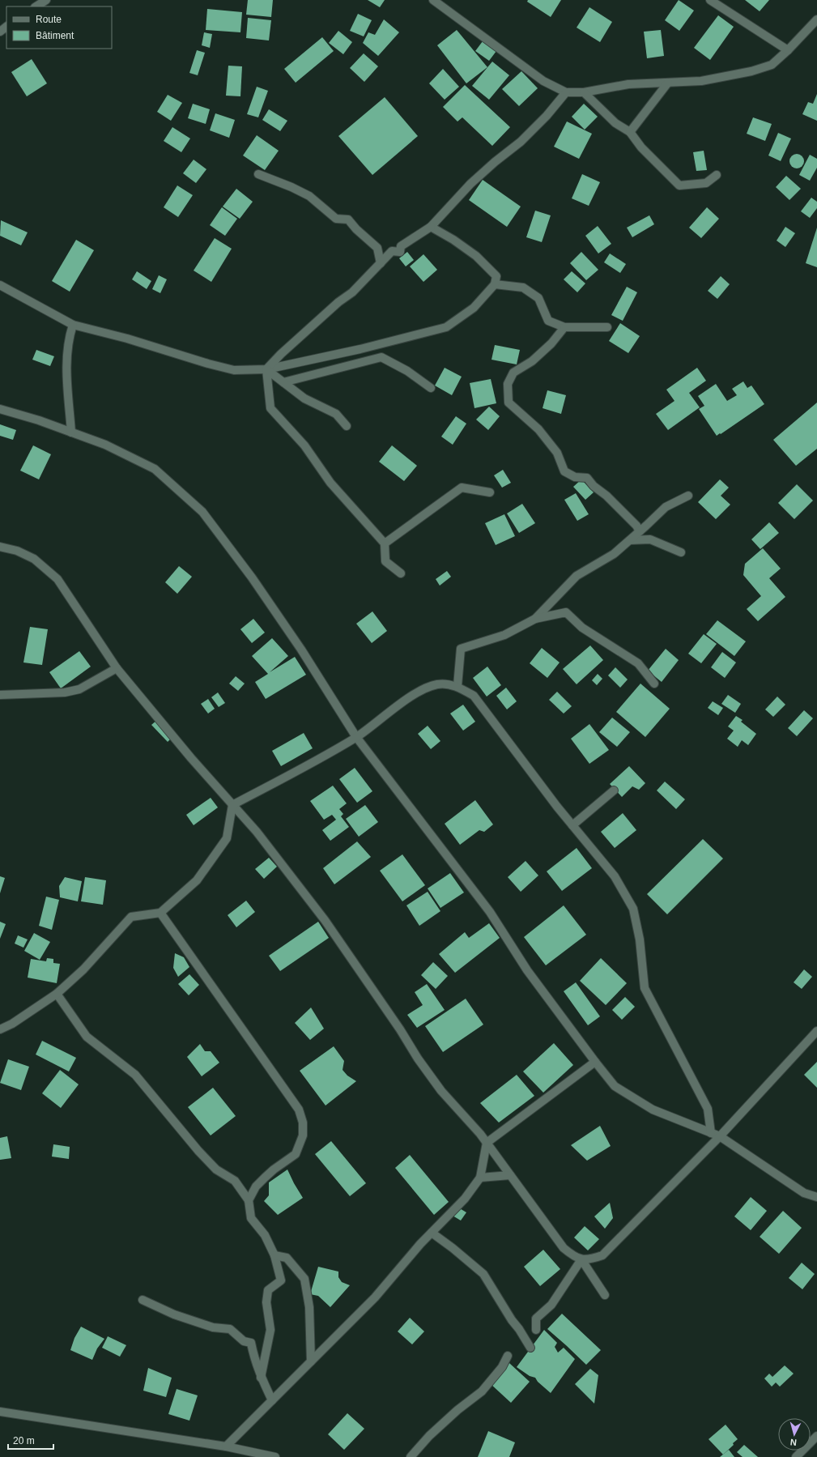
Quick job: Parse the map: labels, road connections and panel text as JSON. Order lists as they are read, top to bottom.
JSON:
{
  "legend": ["Route", "Bâtiment"],
  "scale_bar": "20 m",
  "north": "bottom"
}
